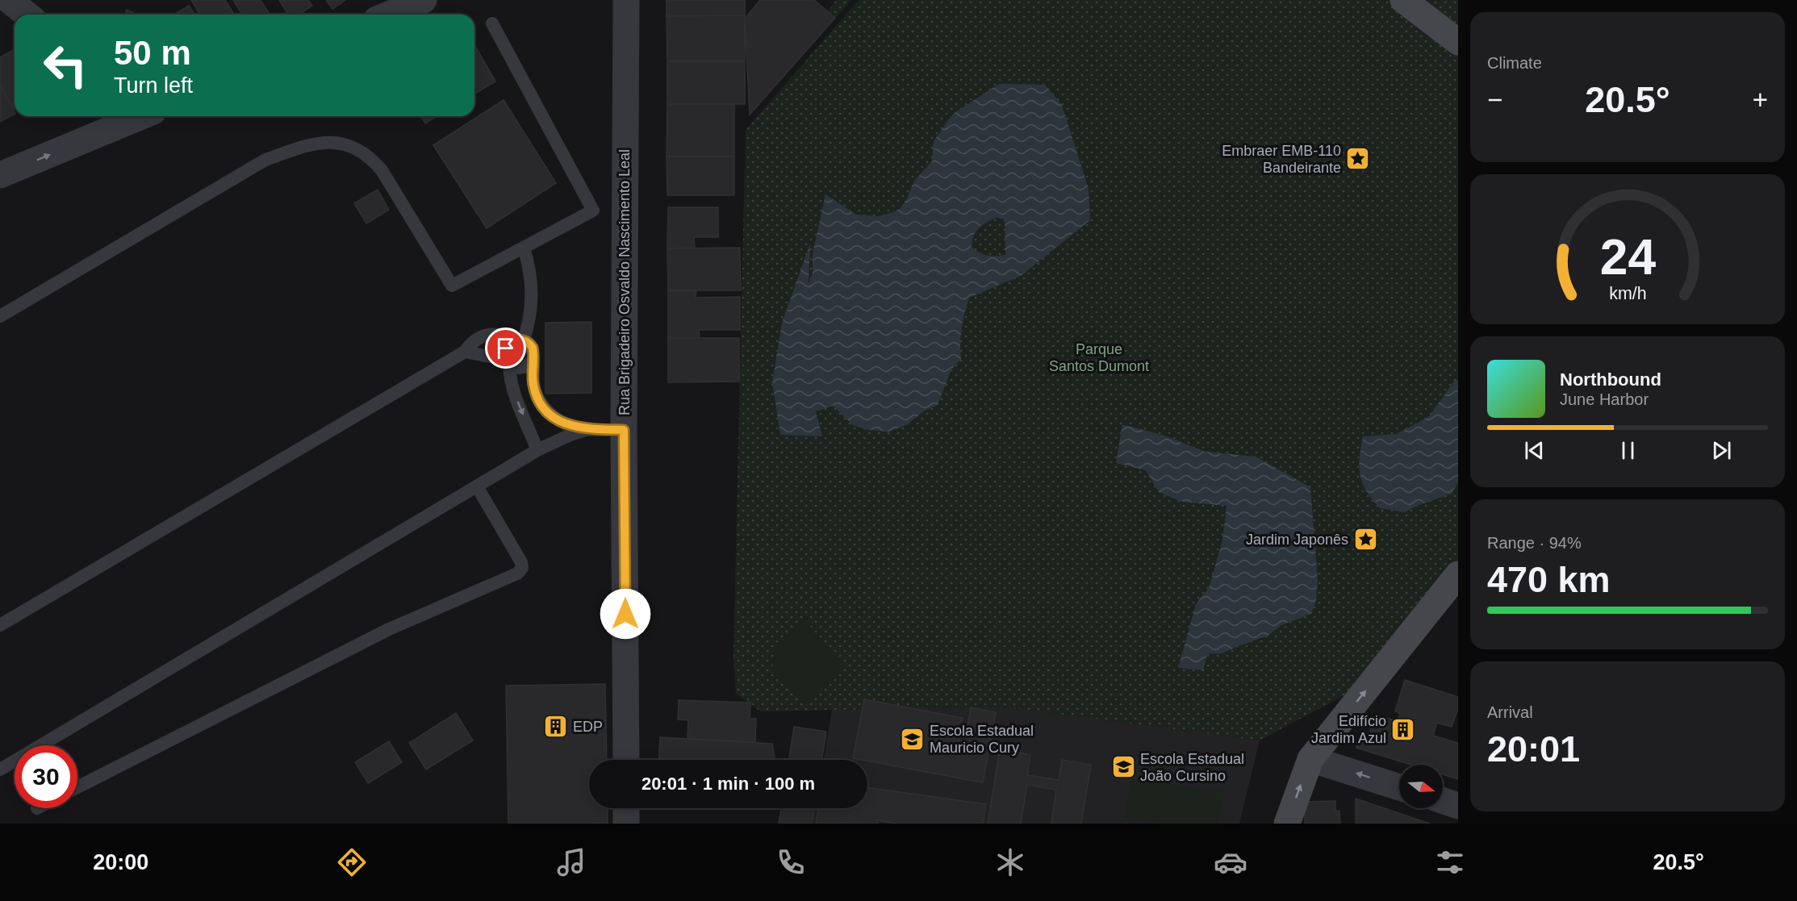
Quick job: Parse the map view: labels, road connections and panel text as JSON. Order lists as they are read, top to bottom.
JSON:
{
  "streets": {
    "street": ["Rua Brigadeiro Osvaldo Nascimento Leal"]
  },
  "parks": ["Parque Santos Dumont"],
  "places": {
    "place": ["Embraer EMB-110 Bandeirante", "Jardim Japonês"],
    "building": ["EDP", "Edifício Jardim Azul"],
    "school or university": ["Escola Estadual Mauricio Cury", "Escola Estadual João Cursino"]
  },
  "north": "right",
  "page": {
    "tile": [
      "Climate",
      ["Range · 94%", "470 km"],
      ["Arrival", "20:01"]
    ],
    "turn": ["50 m", "Turn left"],
    "heat": ["−", "20.5°", "+"],
    "song": ["Northbound", "June Harbor"],
    "limit": "30",
    "trip": "20:01 · 1 min · 100 m",
    "tabs": ["20:00", "20.5°"],
    "gauge": ["24", "km/h"]
  }
}
